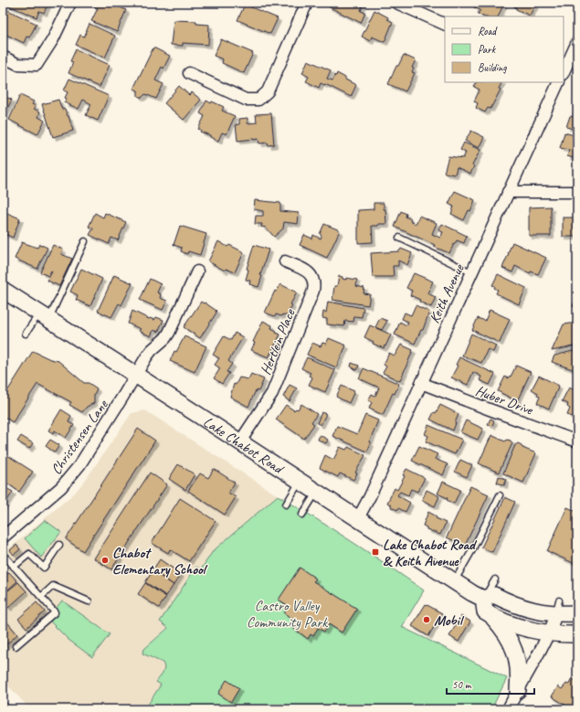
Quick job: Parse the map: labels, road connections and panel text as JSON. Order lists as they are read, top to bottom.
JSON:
{
  "streets": {
    "main road": ["Lake Chabot Road"],
    "street": [
      "Keith Avenue",
      "Hertlein Place",
      "Huber Drive",
      "Christensen Lane"
    ]
  },
  "crossings": [
    ["Keith Avenue", "Huber Drive"],
    ["Keith Avenue", "Lake Chabot Road"],
    ["Hertlein Place", "Lake Chabot Road"],
    ["Christensen Lane", "Lake Chabot Road"]
  ],
  "parks": ["Castro Valley Community Park"],
  "places": {
    "transit": ["Lake Chabot Road & Keith Avenue"],
    "other": ["Chabot Elementary School", "Mobil"]
  },
  "legend": ["Road", "Park", "Building"],
  "scale_bar": "50 m"
}
